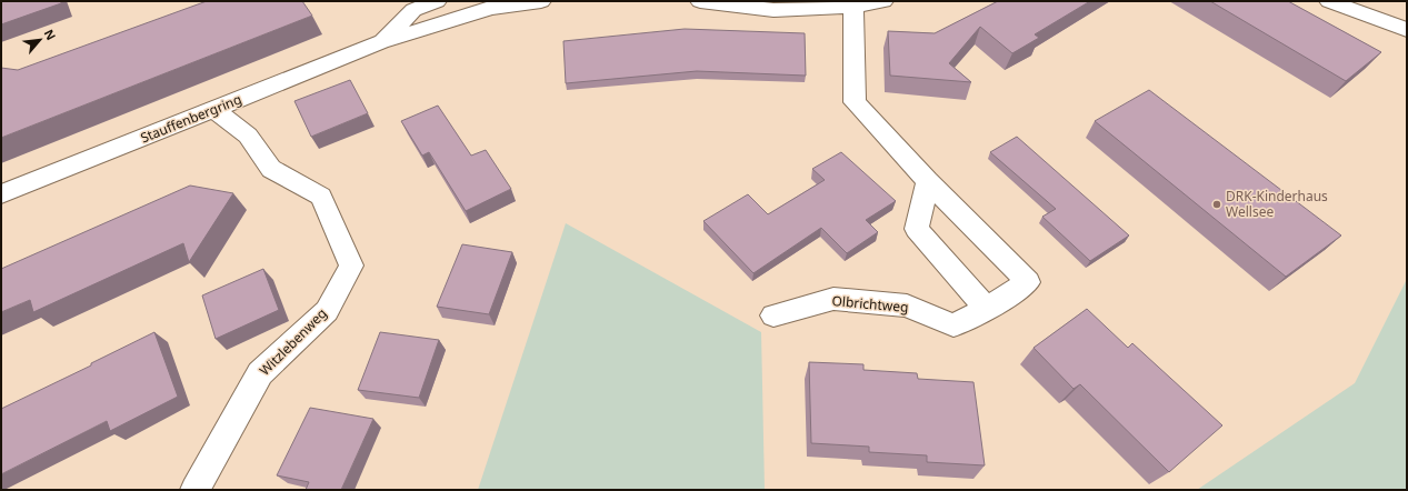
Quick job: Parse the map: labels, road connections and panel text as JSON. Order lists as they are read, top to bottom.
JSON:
{
  "streets": {
    "street": ["Stauffenbergring", "Olbrichtweg", "Witzlebenweg"]
  },
  "crossings": [
    ["Stauffenbergring", "Witzlebenweg"]
  ],
  "places": ["DRK-Kinderhaus Wellsee"],
  "north": "top right"
}
